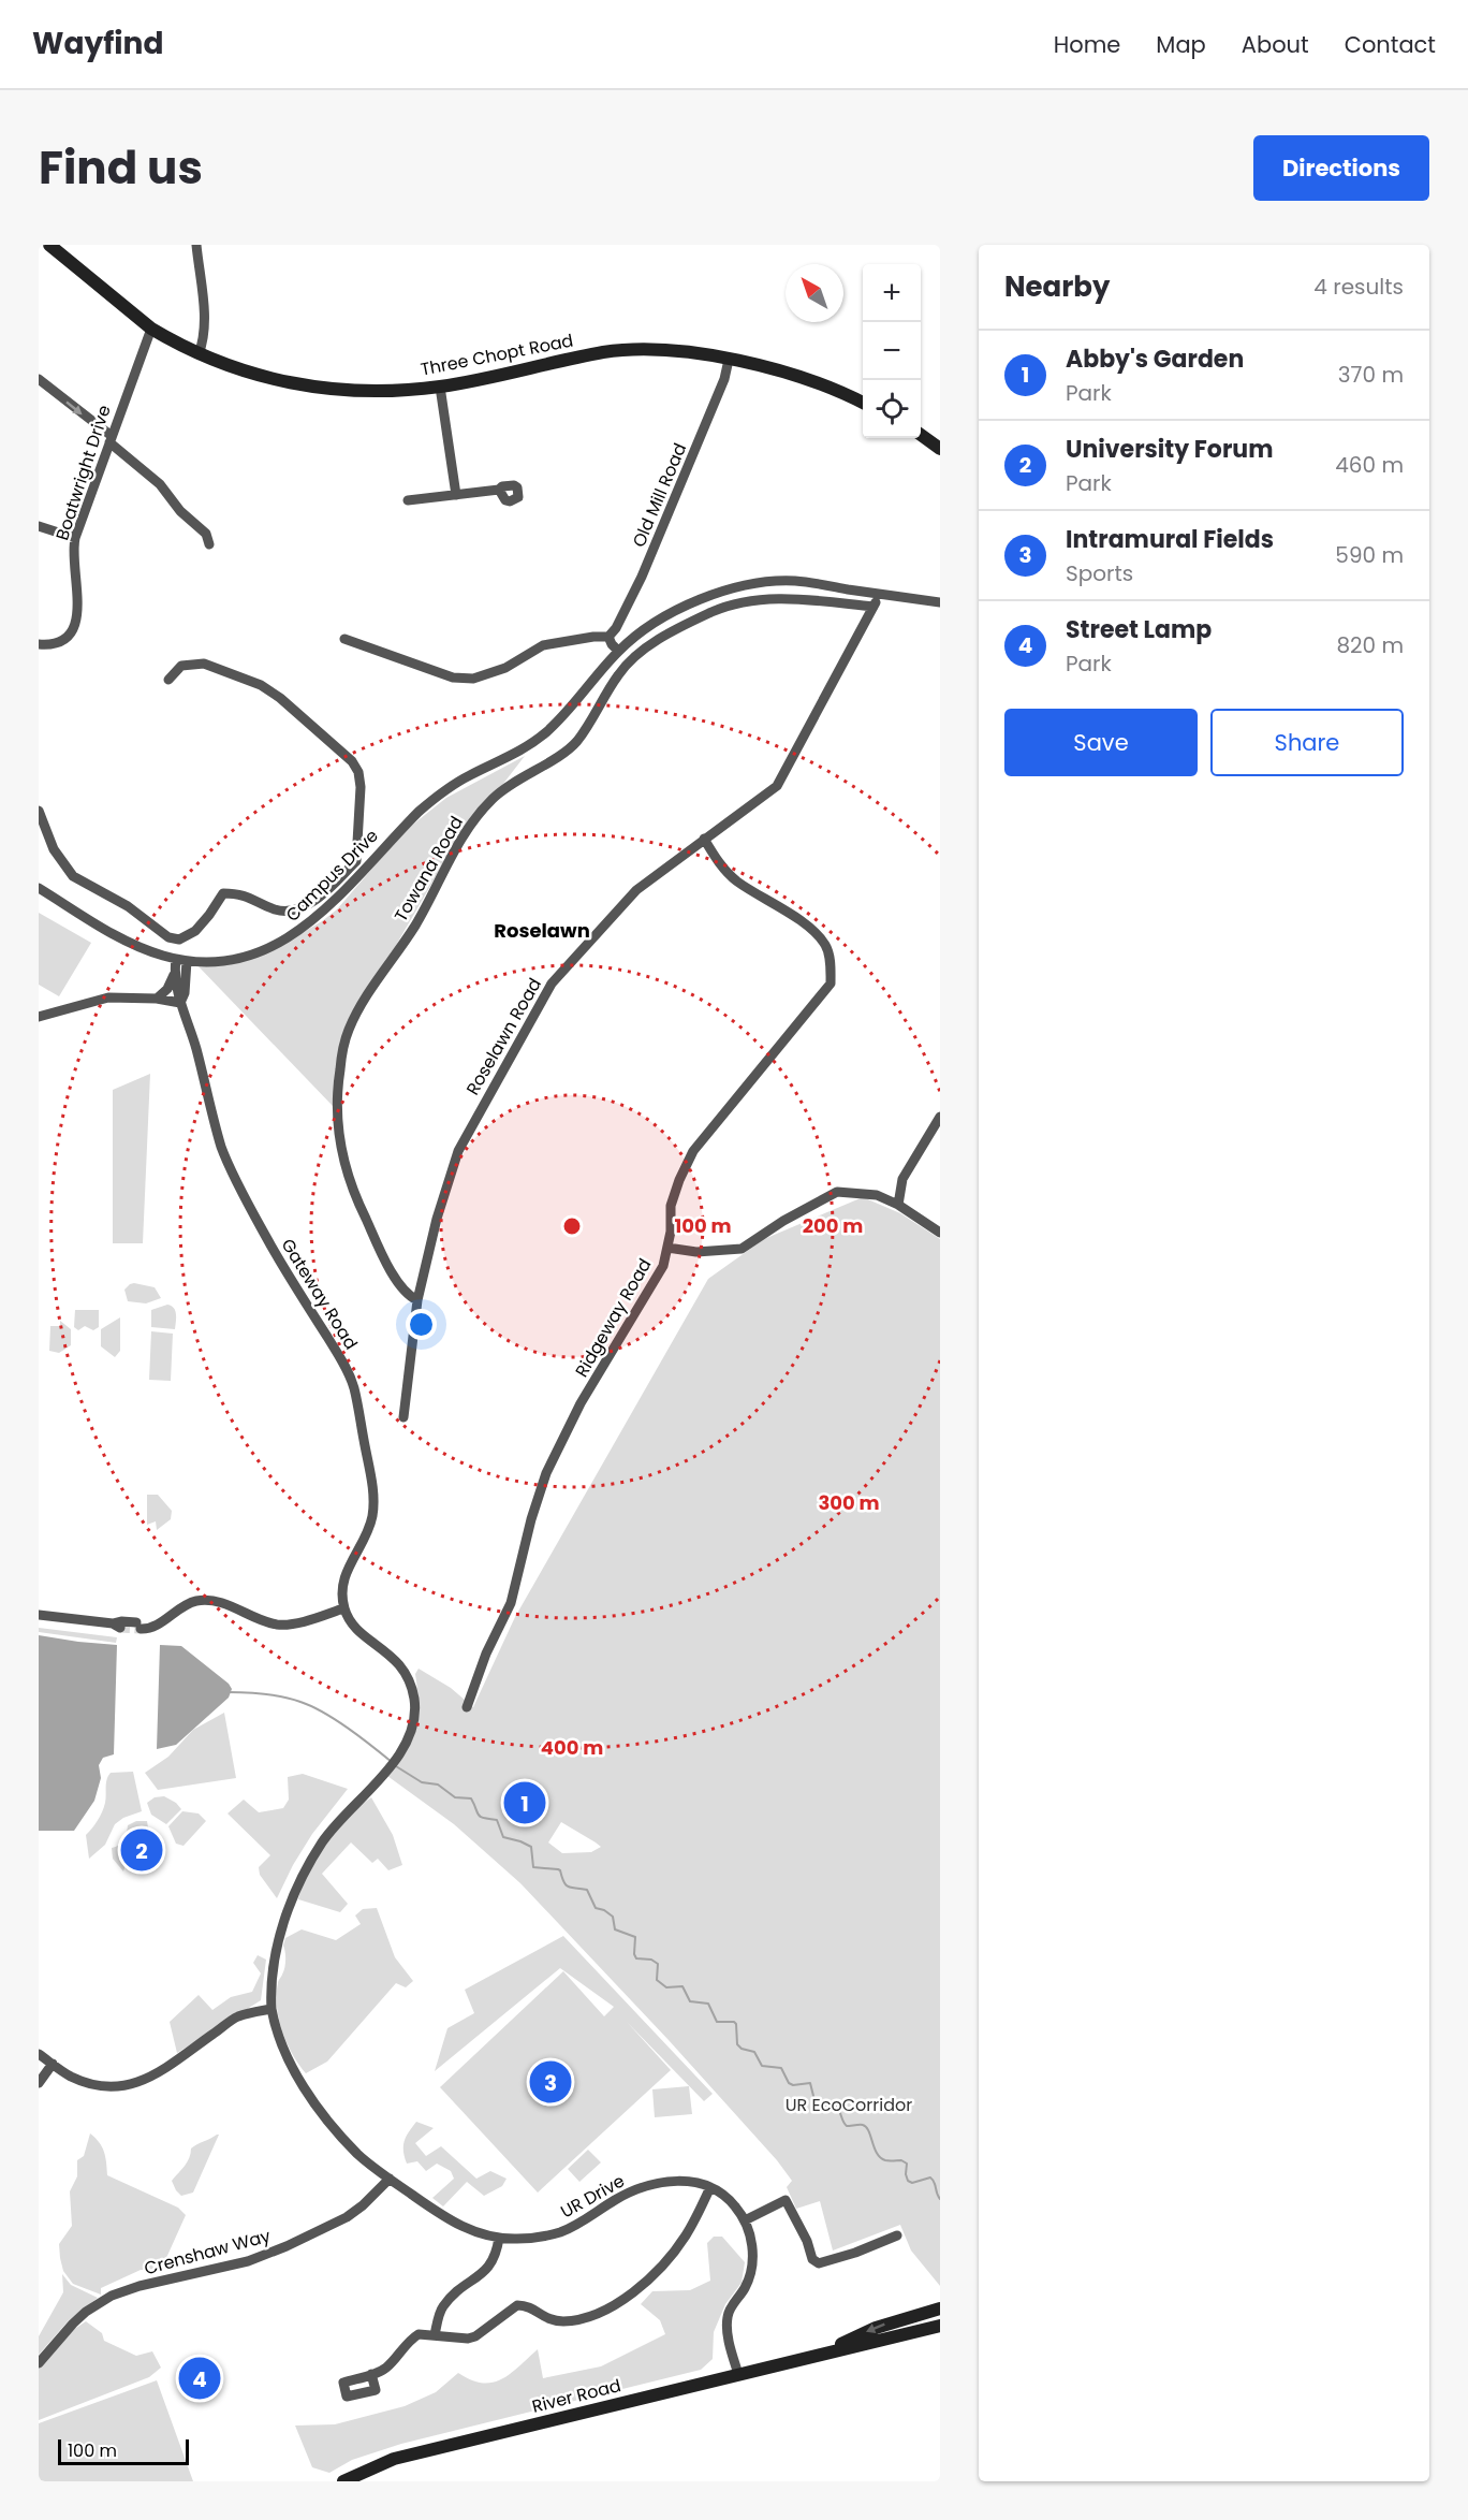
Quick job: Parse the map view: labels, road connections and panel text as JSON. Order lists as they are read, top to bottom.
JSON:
{
  "streets": {
    "main road": ["Three Chopt Road", "River Road"],
    "street": [
      "Boatwright Drive",
      "Old Mill Road",
      "Towana Road",
      "Campus Drive",
      "Roselawn Road",
      "Gateway Road",
      "Ridgeway Road",
      "UR Drive",
      "Crenshaw Way"
    ]
  },
  "crossings": [
    ["Three Chopt Road", "Boatwright Drive"],
    ["Three Chopt Road", "Old Mill Road"],
    ["Towana Road", "Roselawn Road"],
    ["Campus Drive", "Gateway Road"],
    ["Roselawn Road", "Ridgeway Road"],
    ["Gateway Road", "UR Drive"],
    ["UR Drive", "Crenshaw Way"],
    ["UR Drive", "River Road"]
  ],
  "districts": ["Roselawn"],
  "parks": ["UR EcoCorridor"],
  "scale_bar": "100 m",
  "north": "top left",
  "page": {
    "header": "Wayfind",
    "nav": [
      "Home",
      "Map",
      "About",
      "Contact"
    ],
    "title": "Find us",
    "buttons": [
      "Directions",
      ["Save", "Share"]
    ],
    "heading": ["Nearby", "4 results"],
    "map_buttons": ["+", "−"],
    "list": [
      {
        "mark": "1",
        "name": "Abby's Garden",
        "note": "Park",
        "value": "370 m"
      },
      {
        "mark": "2",
        "name": "University Forum",
        "note": "Park",
        "value": "460 m"
      },
      {
        "mark": "3",
        "name": "Intramural Fields",
        "note": "Sports",
        "value": "590 m"
      },
      {
        "mark": "4",
        "name": "Street Lamp",
        "note": "Park",
        "value": "820 m"
      }
    ],
    "pins": [
      "1",
      "2",
      "3",
      "4"
    ],
    "scale": "100 m"
  },
  "rings": [
    "100 m",
    "200 m",
    "300 m",
    "400 m"
  ]
}
